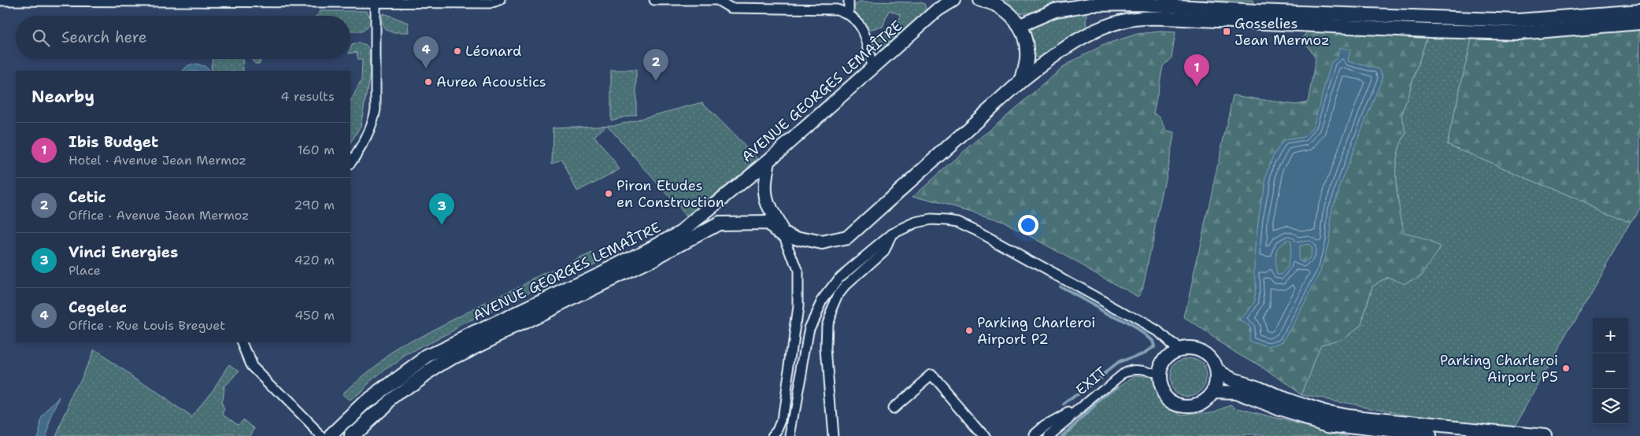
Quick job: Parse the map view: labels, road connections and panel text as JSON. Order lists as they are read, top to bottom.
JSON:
{
  "streets": {
    "street": ["AVENUE GEORGES LEMAÎTRE", "EXIT"]
  },
  "places": {
    "transit": ["Gosselies Jean Mermoz"],
    "other": [
      "Léonard",
      "Aurea Acoustics",
      "Piron Etudes en Construction",
      "Parking Charleroi Airport P2",
      "Parking Charleroi Airport P5"
    ]
  },
  "page": {
    "search": "Search here",
    "pins": [
      "4",
      "2",
      "1",
      "3"
    ],
    "heading": ["Nearby", "4 results"],
    "list": [
      {
        "mark": "1",
        "name": "Ibis Budget",
        "note": "Hotel · Avenue Jean Mermoz",
        "value": "160 m"
      },
      {
        "mark": "2",
        "name": "Cetic",
        "note": "Office · Avenue Jean Mermoz",
        "value": "290 m"
      },
      {
        "mark": "3",
        "name": "Vinci Energies",
        "note": "Place",
        "value": "420 m"
      },
      {
        "mark": "4",
        "name": "Cegelec",
        "note": "Office · Rue Louis Breguet",
        "value": "450 m"
      }
    ],
    "map_buttons": ["+", "−"]
  }
}
